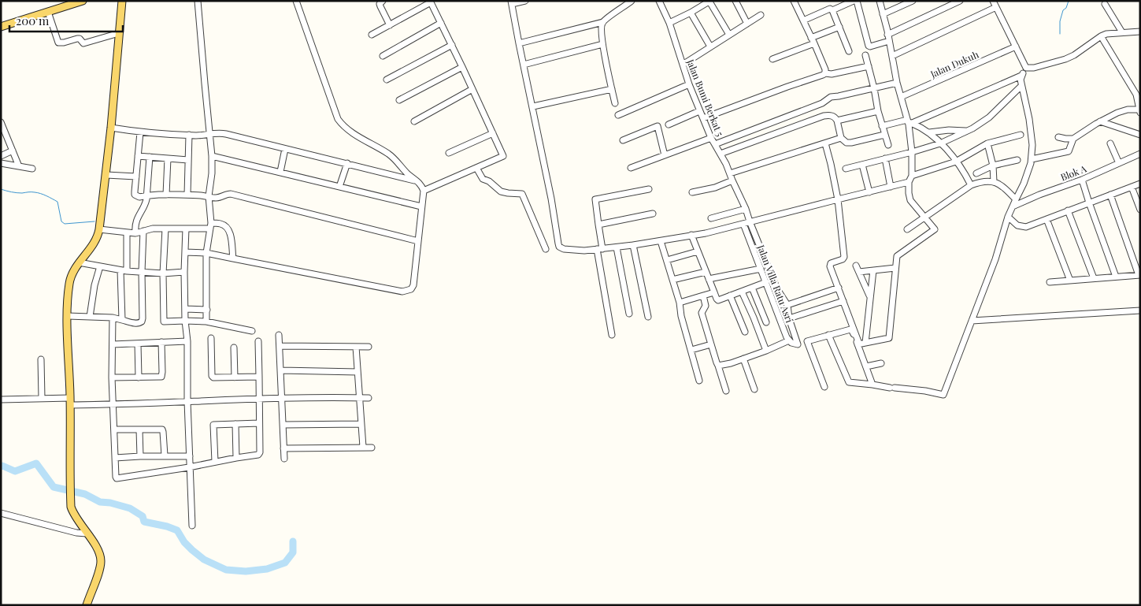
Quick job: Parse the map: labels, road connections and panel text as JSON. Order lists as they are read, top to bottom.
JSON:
{
  "streets": {
    "street": [
      "Jalan Dukuh",
      "Jalan Bumi Berkat 5",
      "Blok A",
      "Jalan Villa Ratu Asri"
    ]
  },
  "scale_bar": "200 m"
}
